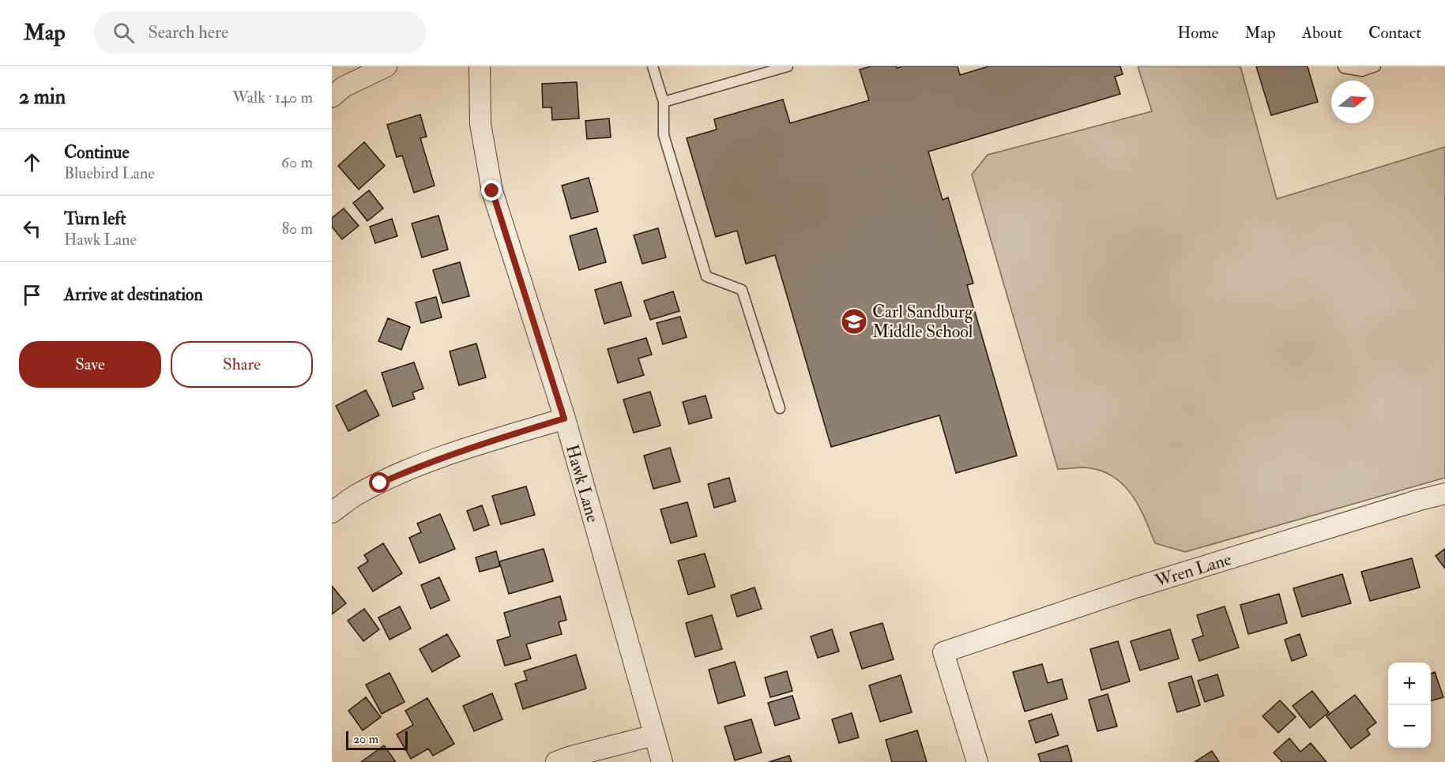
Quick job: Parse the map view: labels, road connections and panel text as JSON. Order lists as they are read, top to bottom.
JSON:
{
  "streets": {
    "street": ["Hawk Lane", "Wren Lane"]
  },
  "places": {
    "school or university": ["Carl Sandburg Middle School"]
  },
  "scale_bar": "20 m",
  "north": "right",
  "page": {
    "header": "Map",
    "search": "Search here",
    "nav": [
      "Home",
      "Map",
      "About",
      "Contact"
    ],
    "heading": ["2 min", "Walk · 140 m"],
    "list": [
      ["Continue", "Bluebird Lane", "60 m"],
      ["Turn left", "Hawk Lane", "80 m"],
      "Arrive at destination"
    ],
    "buttons": ["Save", "Share"],
    "map_buttons": ["+", "−"],
    "scale": "20 m"
  }
}
